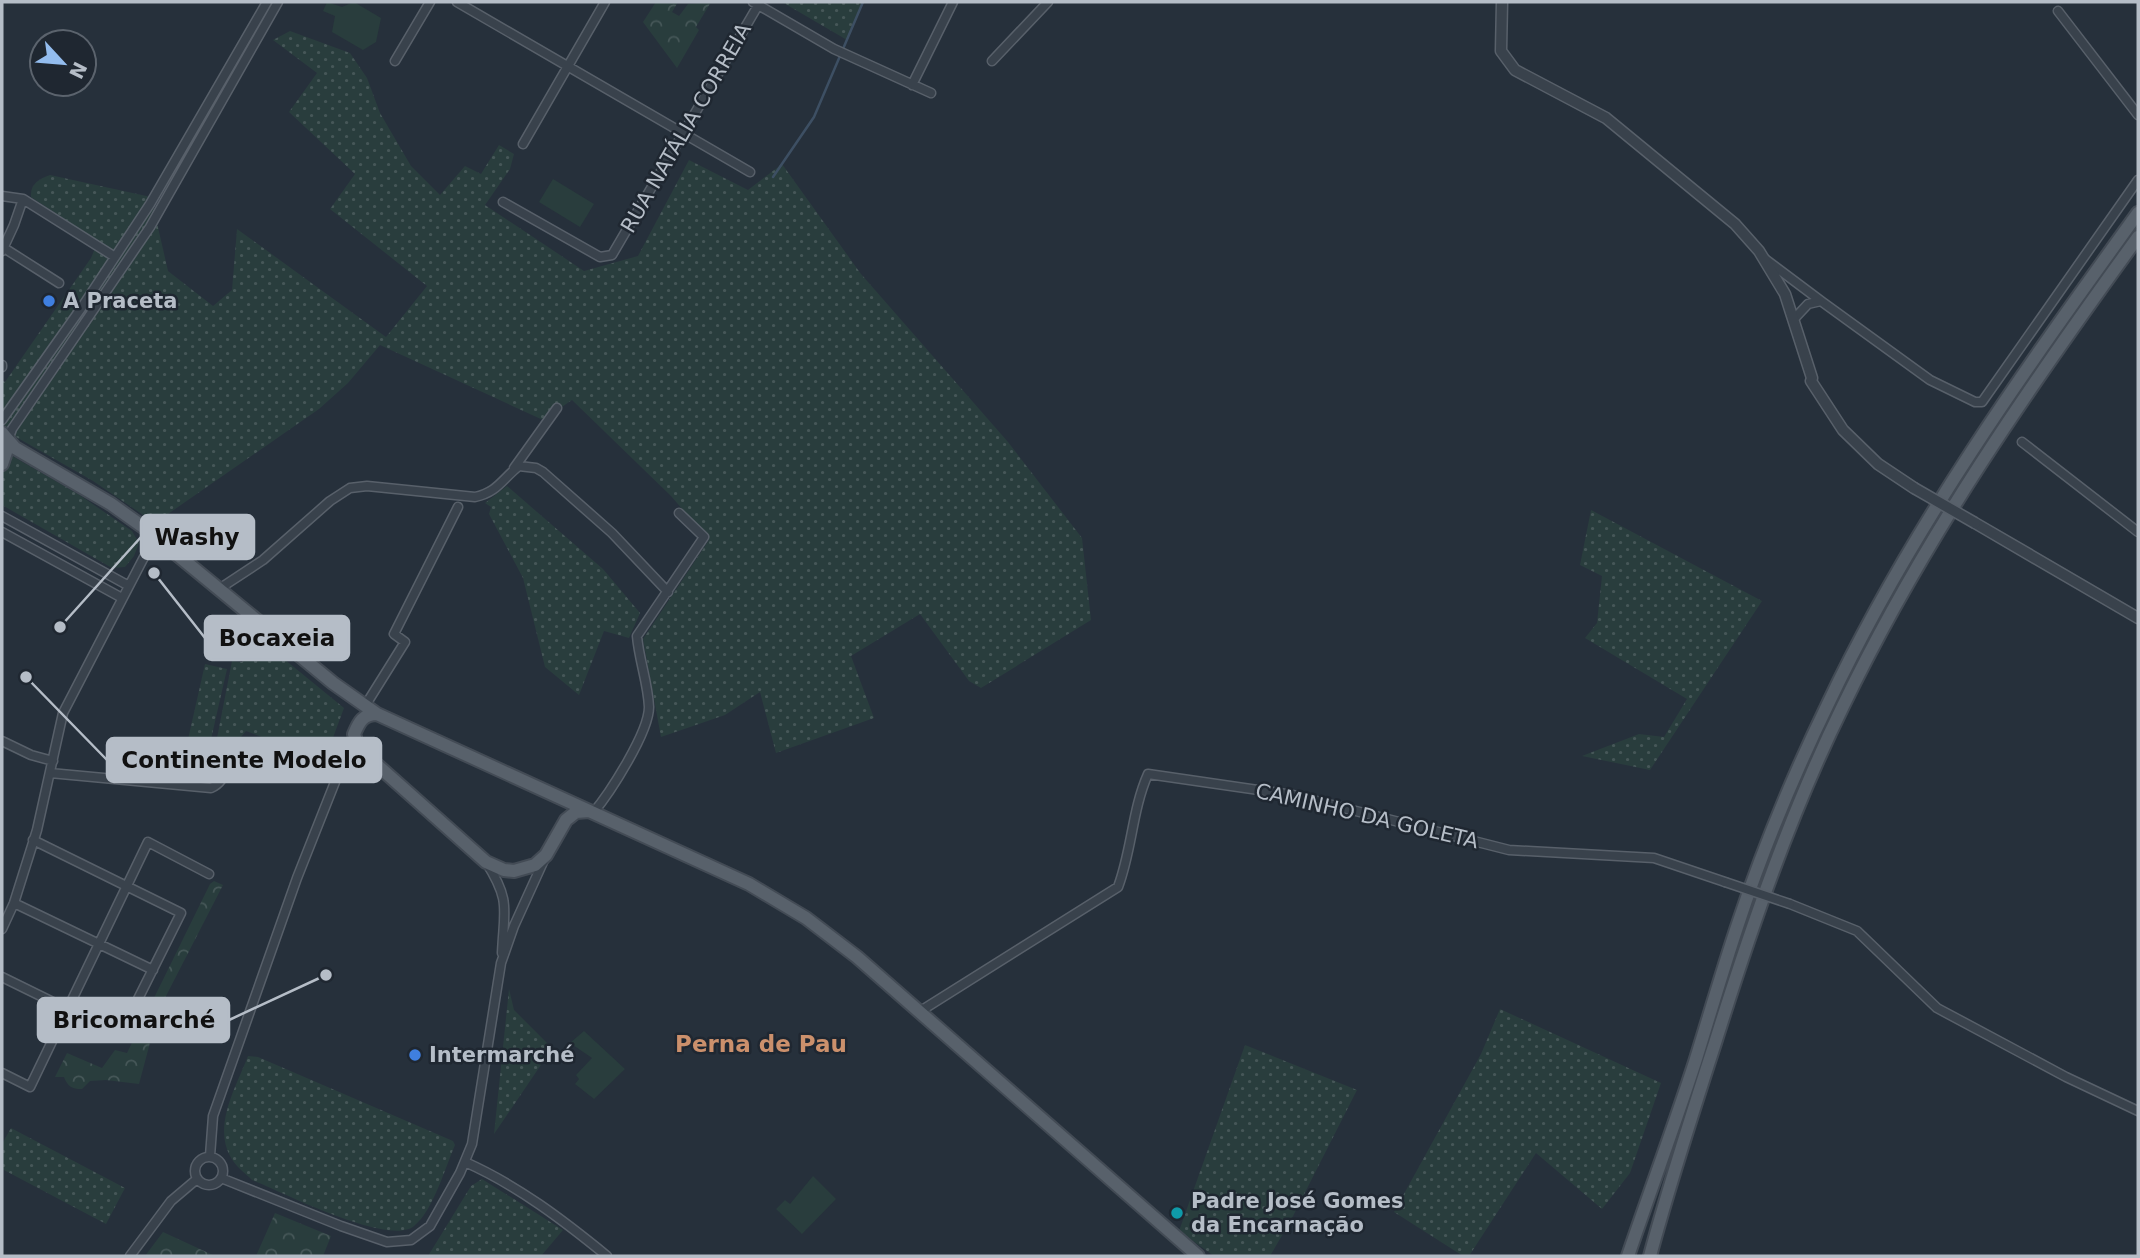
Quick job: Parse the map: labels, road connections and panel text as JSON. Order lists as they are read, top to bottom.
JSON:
{
  "streets": {
    "street": ["RUA NATÁLIA CORREIA", "CAMINHO DA GOLETA"]
  },
  "districts": ["Perna de Pau"],
  "places": [
    "A Praceta",
    "Bocaxeia",
    "Washy",
    "Continente Modelo",
    "Bricomarché",
    "Intermarché",
    "Padre José Gomes da Encarnação"
  ],
  "north": "bottom right"
}
